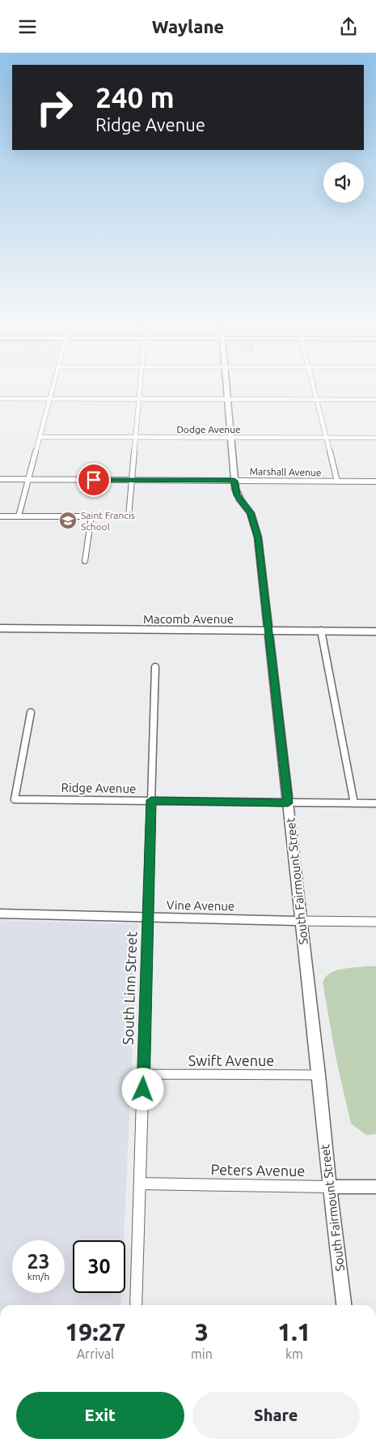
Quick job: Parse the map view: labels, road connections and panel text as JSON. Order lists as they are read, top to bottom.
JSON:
{
  "streets": {
    "street": [
      "Dodge Avenue",
      "Marshall Avenue",
      "Macomb Avenue",
      "Ridge Avenue",
      "South Fairmount Street",
      "Vine Avenue",
      "South Linn Street",
      "Swift Avenue",
      "Peters Avenue"
    ]
  },
  "crossings": [
    ["Dodge Avenue", "South Fairmount Street"],
    ["Marshall Avenue", "South Fairmount Street"],
    ["Macomb Avenue", "South Fairmount Street"],
    ["Ridge Avenue", "South Fairmount Street"],
    ["Ridge Avenue", "South Linn Street"],
    ["South Fairmount Street", "Vine Avenue"],
    ["South Fairmount Street", "Swift Avenue"],
    ["South Fairmount Street", "Peters Avenue"],
    ["Vine Avenue", "South Linn Street"],
    ["South Linn Street", "Swift Avenue"],
    ["South Linn Street", "Peters Avenue"]
  ],
  "places": {
    "school or university": ["Saint Francis School"]
  },
  "page": {
    "header": "Waylane",
    "turn": ["240 m", "Ridge Avenue"],
    "speed": "23 km/h",
    "limit": "30",
    "eta": [
      "19:27",
      "Arrival",
      "3",
      "min",
      "1.1",
      "km"
    ],
    "buttons": ["Exit", "Share"]
  }
}
